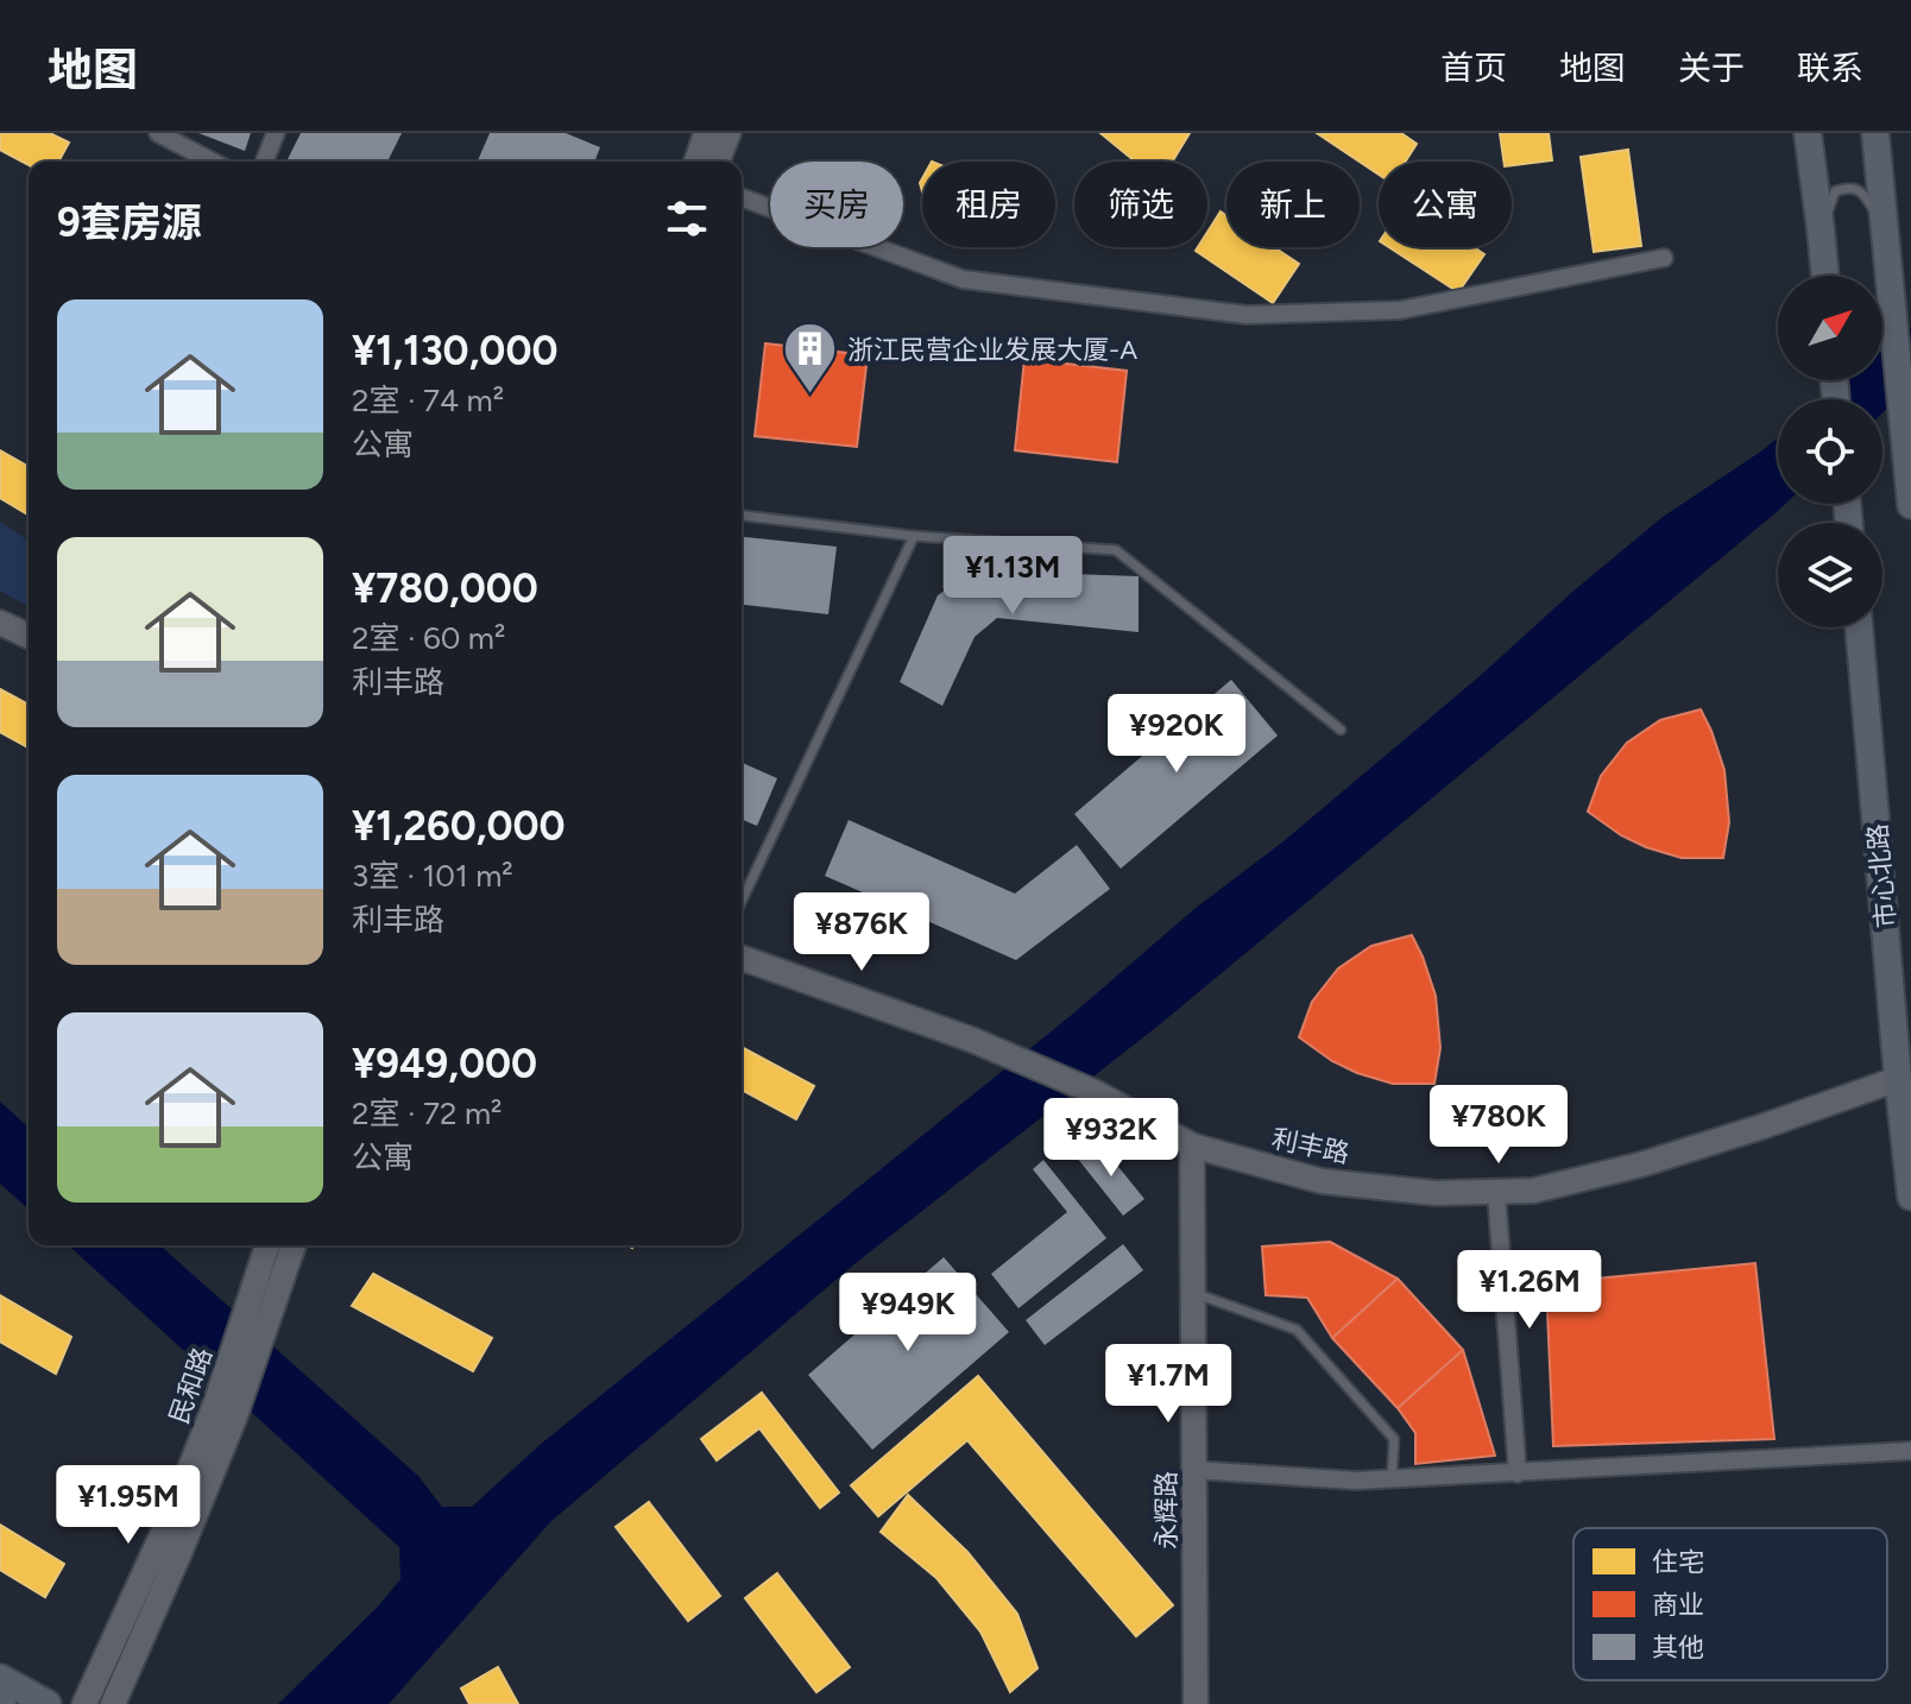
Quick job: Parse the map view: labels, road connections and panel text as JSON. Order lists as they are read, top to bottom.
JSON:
{
  "streets": {
    "main road": ["市心北路"],
    "street": ["利丰路", "民和路", "永辉路"]
  },
  "crossings": [
    ["市心北路", "利丰路"],
    ["利丰路", "永辉路"]
  ],
  "places": {
    "building": ["浙江民营企业发展大厦-A"]
  },
  "legend": ["住宅", "商业", "其他"],
  "north": "top right",
  "page": {
    "header": "地图",
    "nav": [
      "首页",
      "地图",
      "关于",
      "联系"
    ],
    "chip": [
      "买房",
      "租房",
      "筛选",
      "新上",
      "公寓"
    ],
    "heading": "9套房源",
    "list": [
      {
        "name": "¥1,130,000",
        "note": "2室 · 74 m² · 公寓"
      },
      {
        "name": "¥780,000",
        "note": "2室 · 60 m² · 利丰路"
      },
      {
        "name": "¥1,260,000",
        "note": "3室 · 101 m² · 利丰路"
      },
      {
        "name": "¥949,000",
        "note": "2室 · 72 m² · 公寓"
      }
    ],
    "price": [
      "¥1.13M",
      "¥920K",
      "¥876K",
      "¥780K",
      "¥932K",
      "¥1.26M",
      "¥949K",
      "¥1.7M",
      "¥1.95M"
    ]
  }
}
